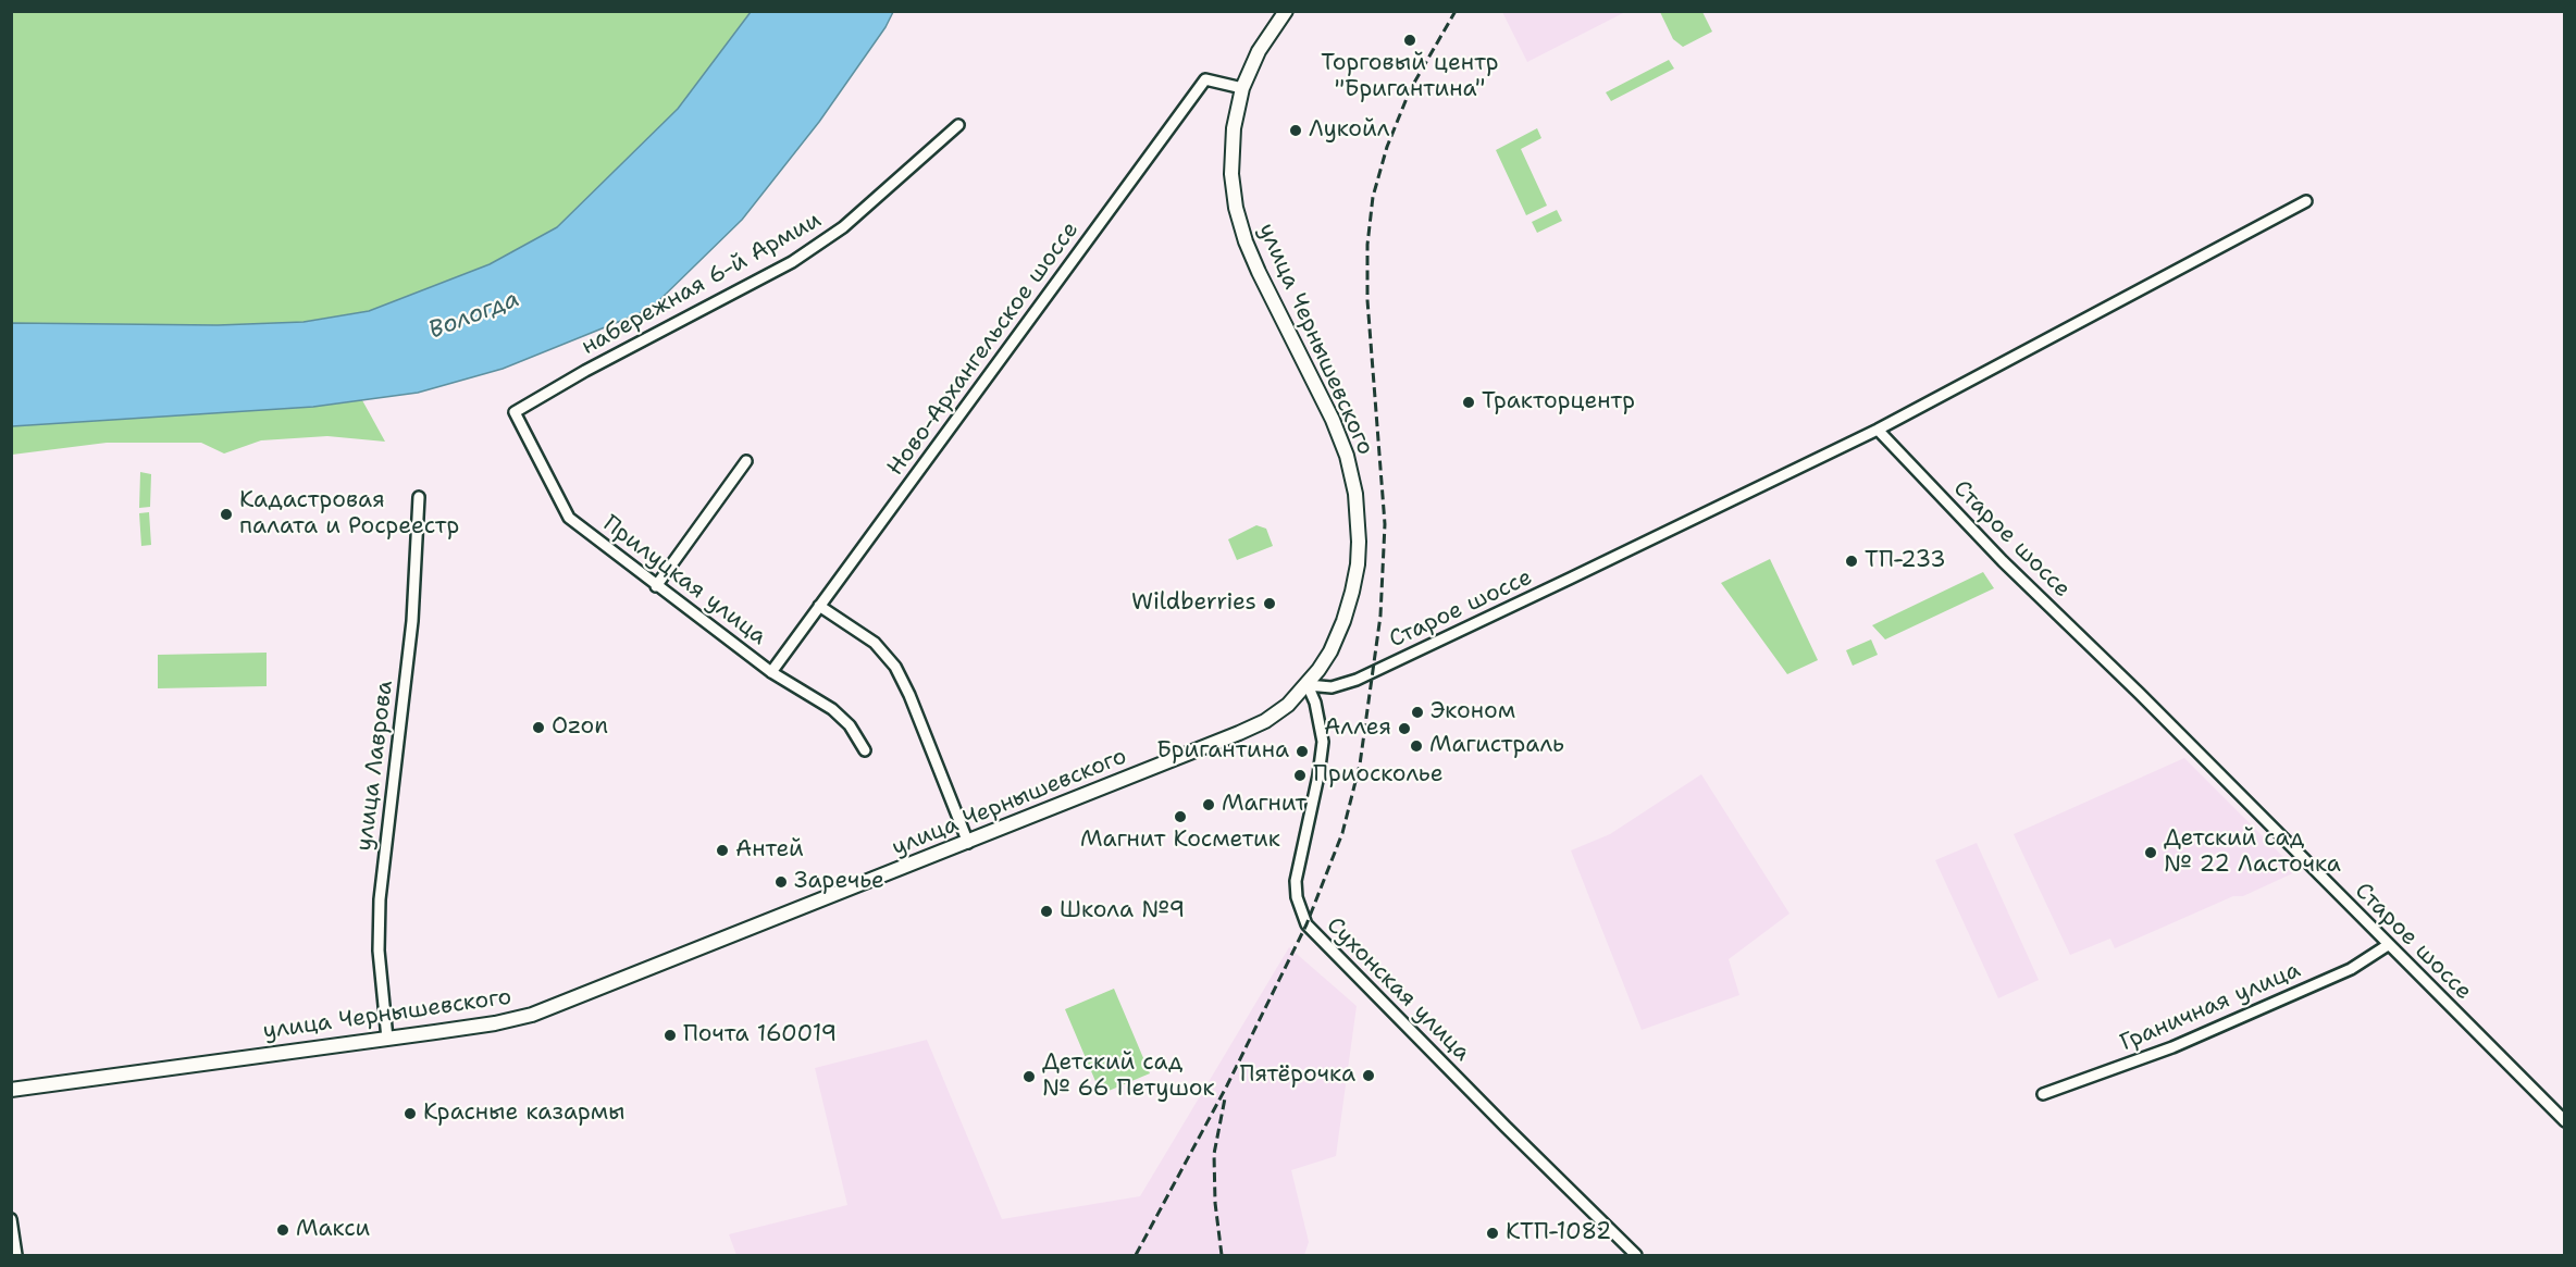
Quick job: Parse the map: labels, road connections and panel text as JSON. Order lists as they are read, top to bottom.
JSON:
{
  "streets": {
    "main road": ["улица Чернышевского"],
    "street": [
      "набережная 6-й Армии",
      "Ново-Архангельское шоссе",
      "Старое шоссе",
      "Прилуцкая улица",
      "улица Лаврова",
      "Сухонская улица",
      "Граничная улица"
    ]
  },
  "crossings": [
    ["набережная 6-й Армии", "Прилуцкая улица"],
    ["улица Чернышевского", "Ново-Архангельское шоссе"],
    ["улица Чернышевского", "Старое шоссе"],
    ["улица Чернышевского", "улица Лаврова"],
    ["улица Чернышевского", "Сухонская улица"],
    ["Ново-Архангельское шоссе", "Прилуцкая улица"],
    ["Старое шоссе", "Сухонская улица"],
    ["Старое шоссе", "Граничная улица"]
  ],
  "water": ["Вологда"],
  "places": [
    "Торговый центр \"Бригантина\"",
    "Лукойл",
    "Тракторцентр",
    "Кадастровая палата и Росреестр",
    "ТП-233",
    "Wildberries",
    "Эконом",
    "Ozon",
    "Аллея",
    "Магистраль",
    "Бригантина",
    "Приосколье",
    "Магнит",
    "Магнит Косметик",
    "Антей",
    "Детский сад № 22 Ласточка",
    "Заречье",
    "Школа №9",
    "Почта 160019",
    "Пятёрочка",
    "Детский сад № 66 Петушок",
    "Красные казармы",
    "Макси",
    "КТП-1082"
  ]
}
